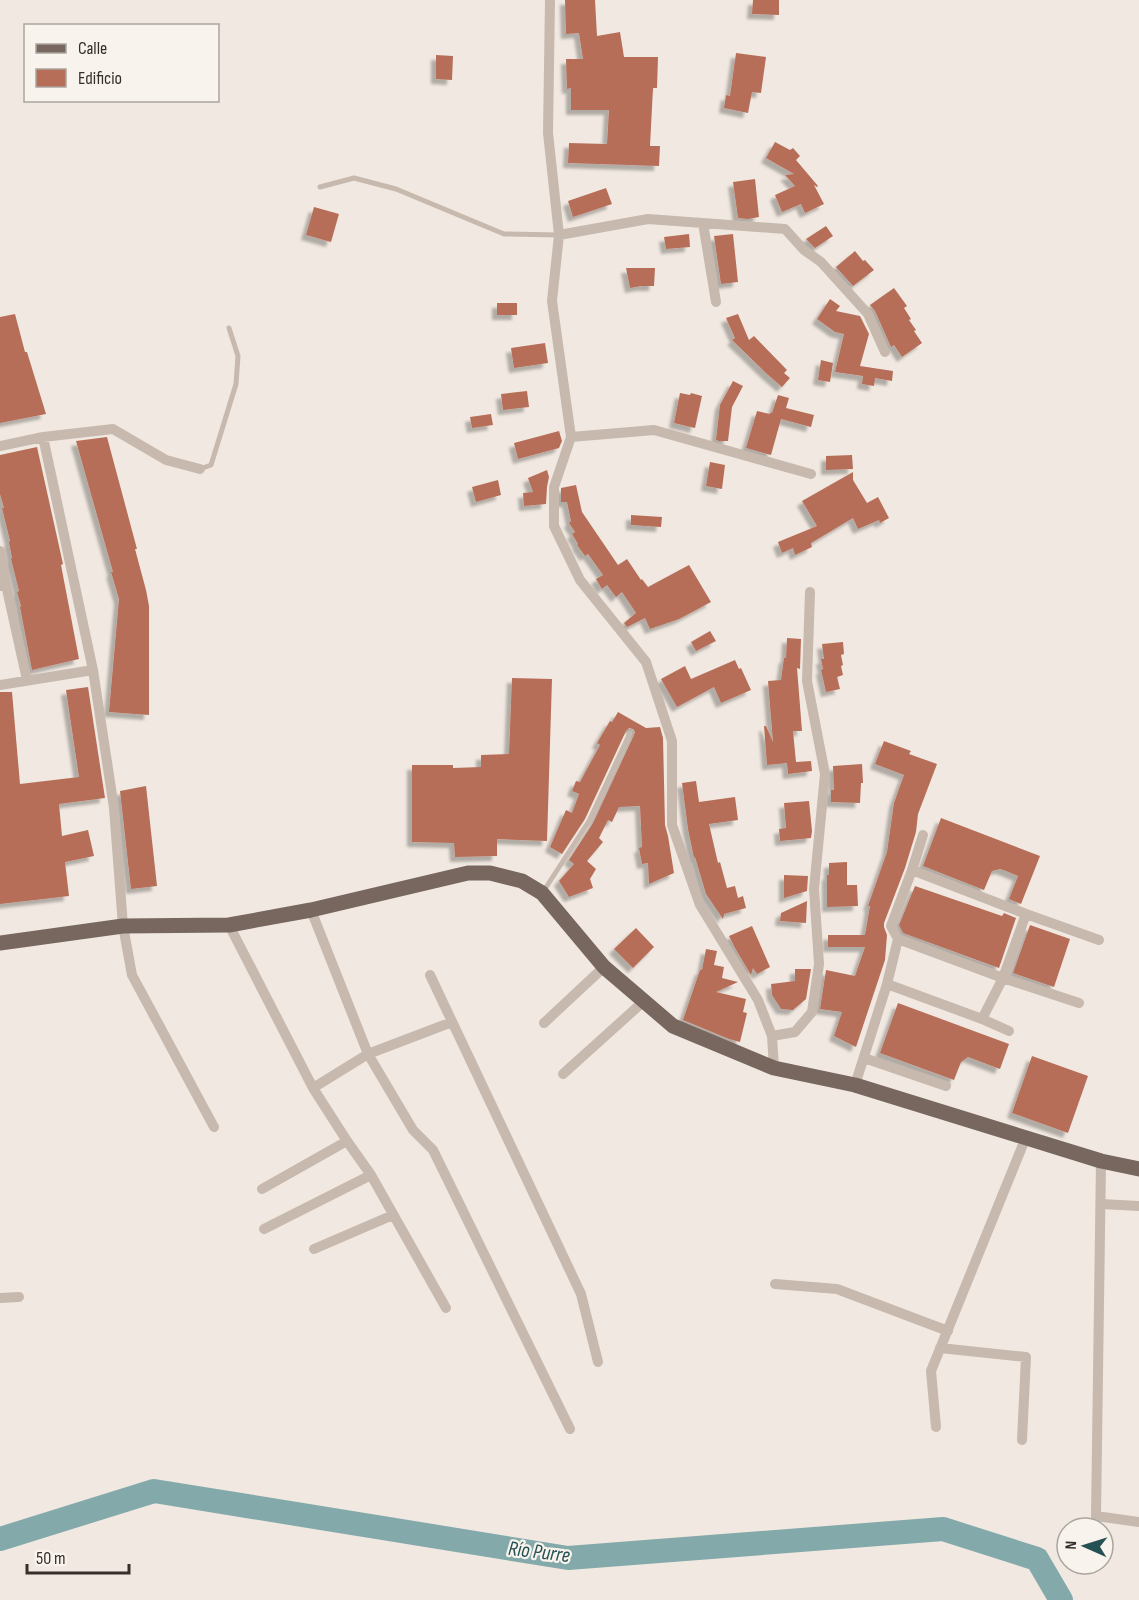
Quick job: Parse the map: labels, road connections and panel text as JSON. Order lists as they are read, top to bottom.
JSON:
{
  "water": ["Río Purre"],
  "legend": ["Calle", "Edificio"],
  "scale_bar": "50 m",
  "north": "left"
}
